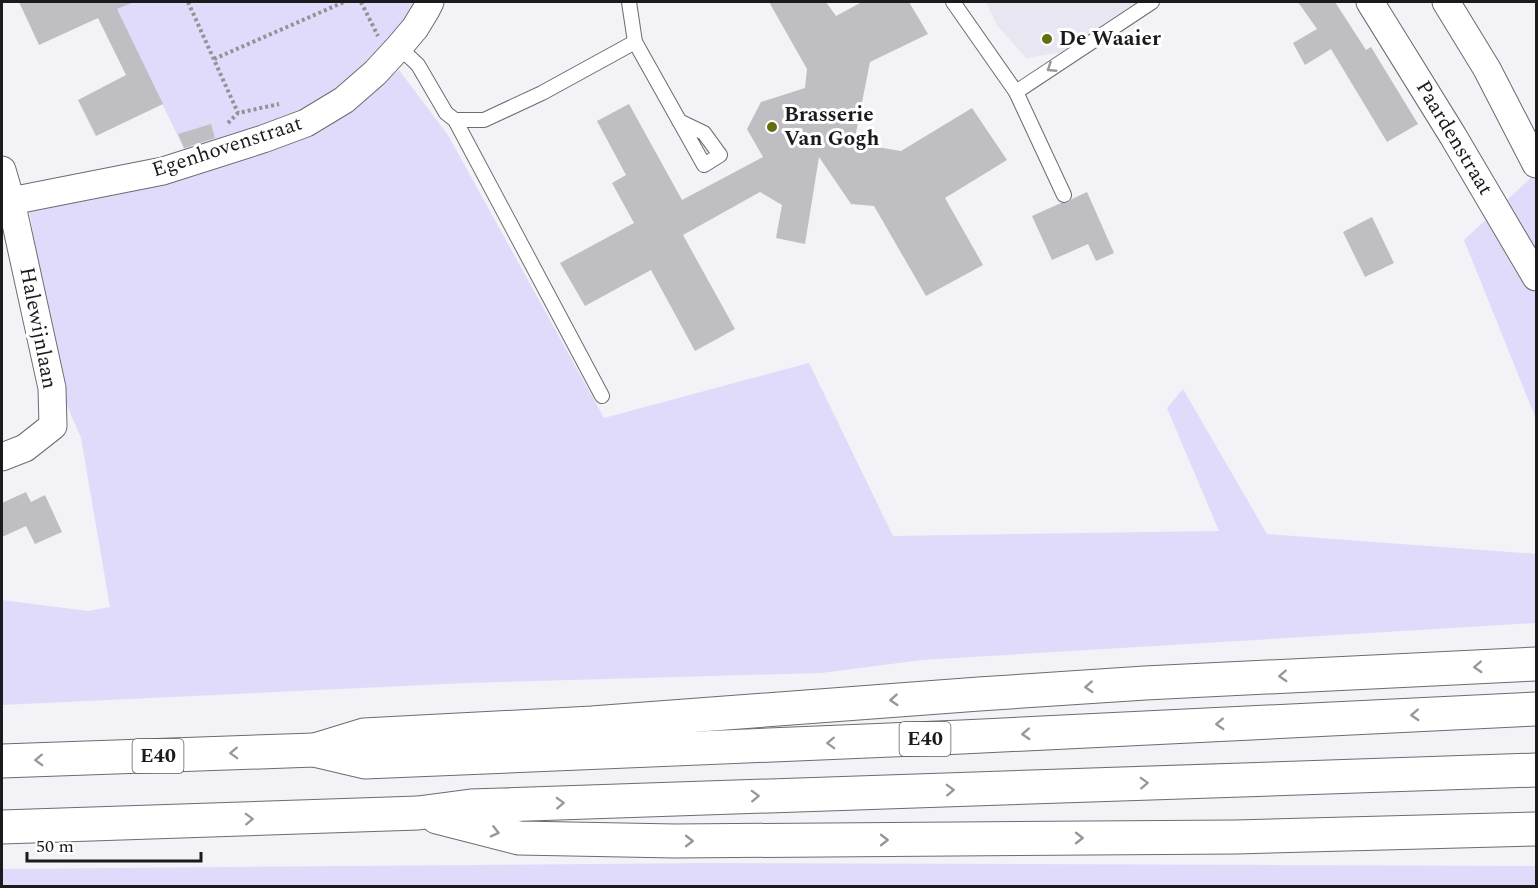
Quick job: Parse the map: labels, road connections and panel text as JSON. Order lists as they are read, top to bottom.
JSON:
{
  "streets": {
    "highway": ["E40"],
    "street": ["Paardenstraat", "Egenhovenstraat", "Halewijnlaan"]
  },
  "crossings": [
    ["Egenhovenstraat", "Halewijnlaan"]
  ],
  "places": ["De Waaier", "Brasserie Van Gogh"],
  "scale_bar": "50 m"
}
